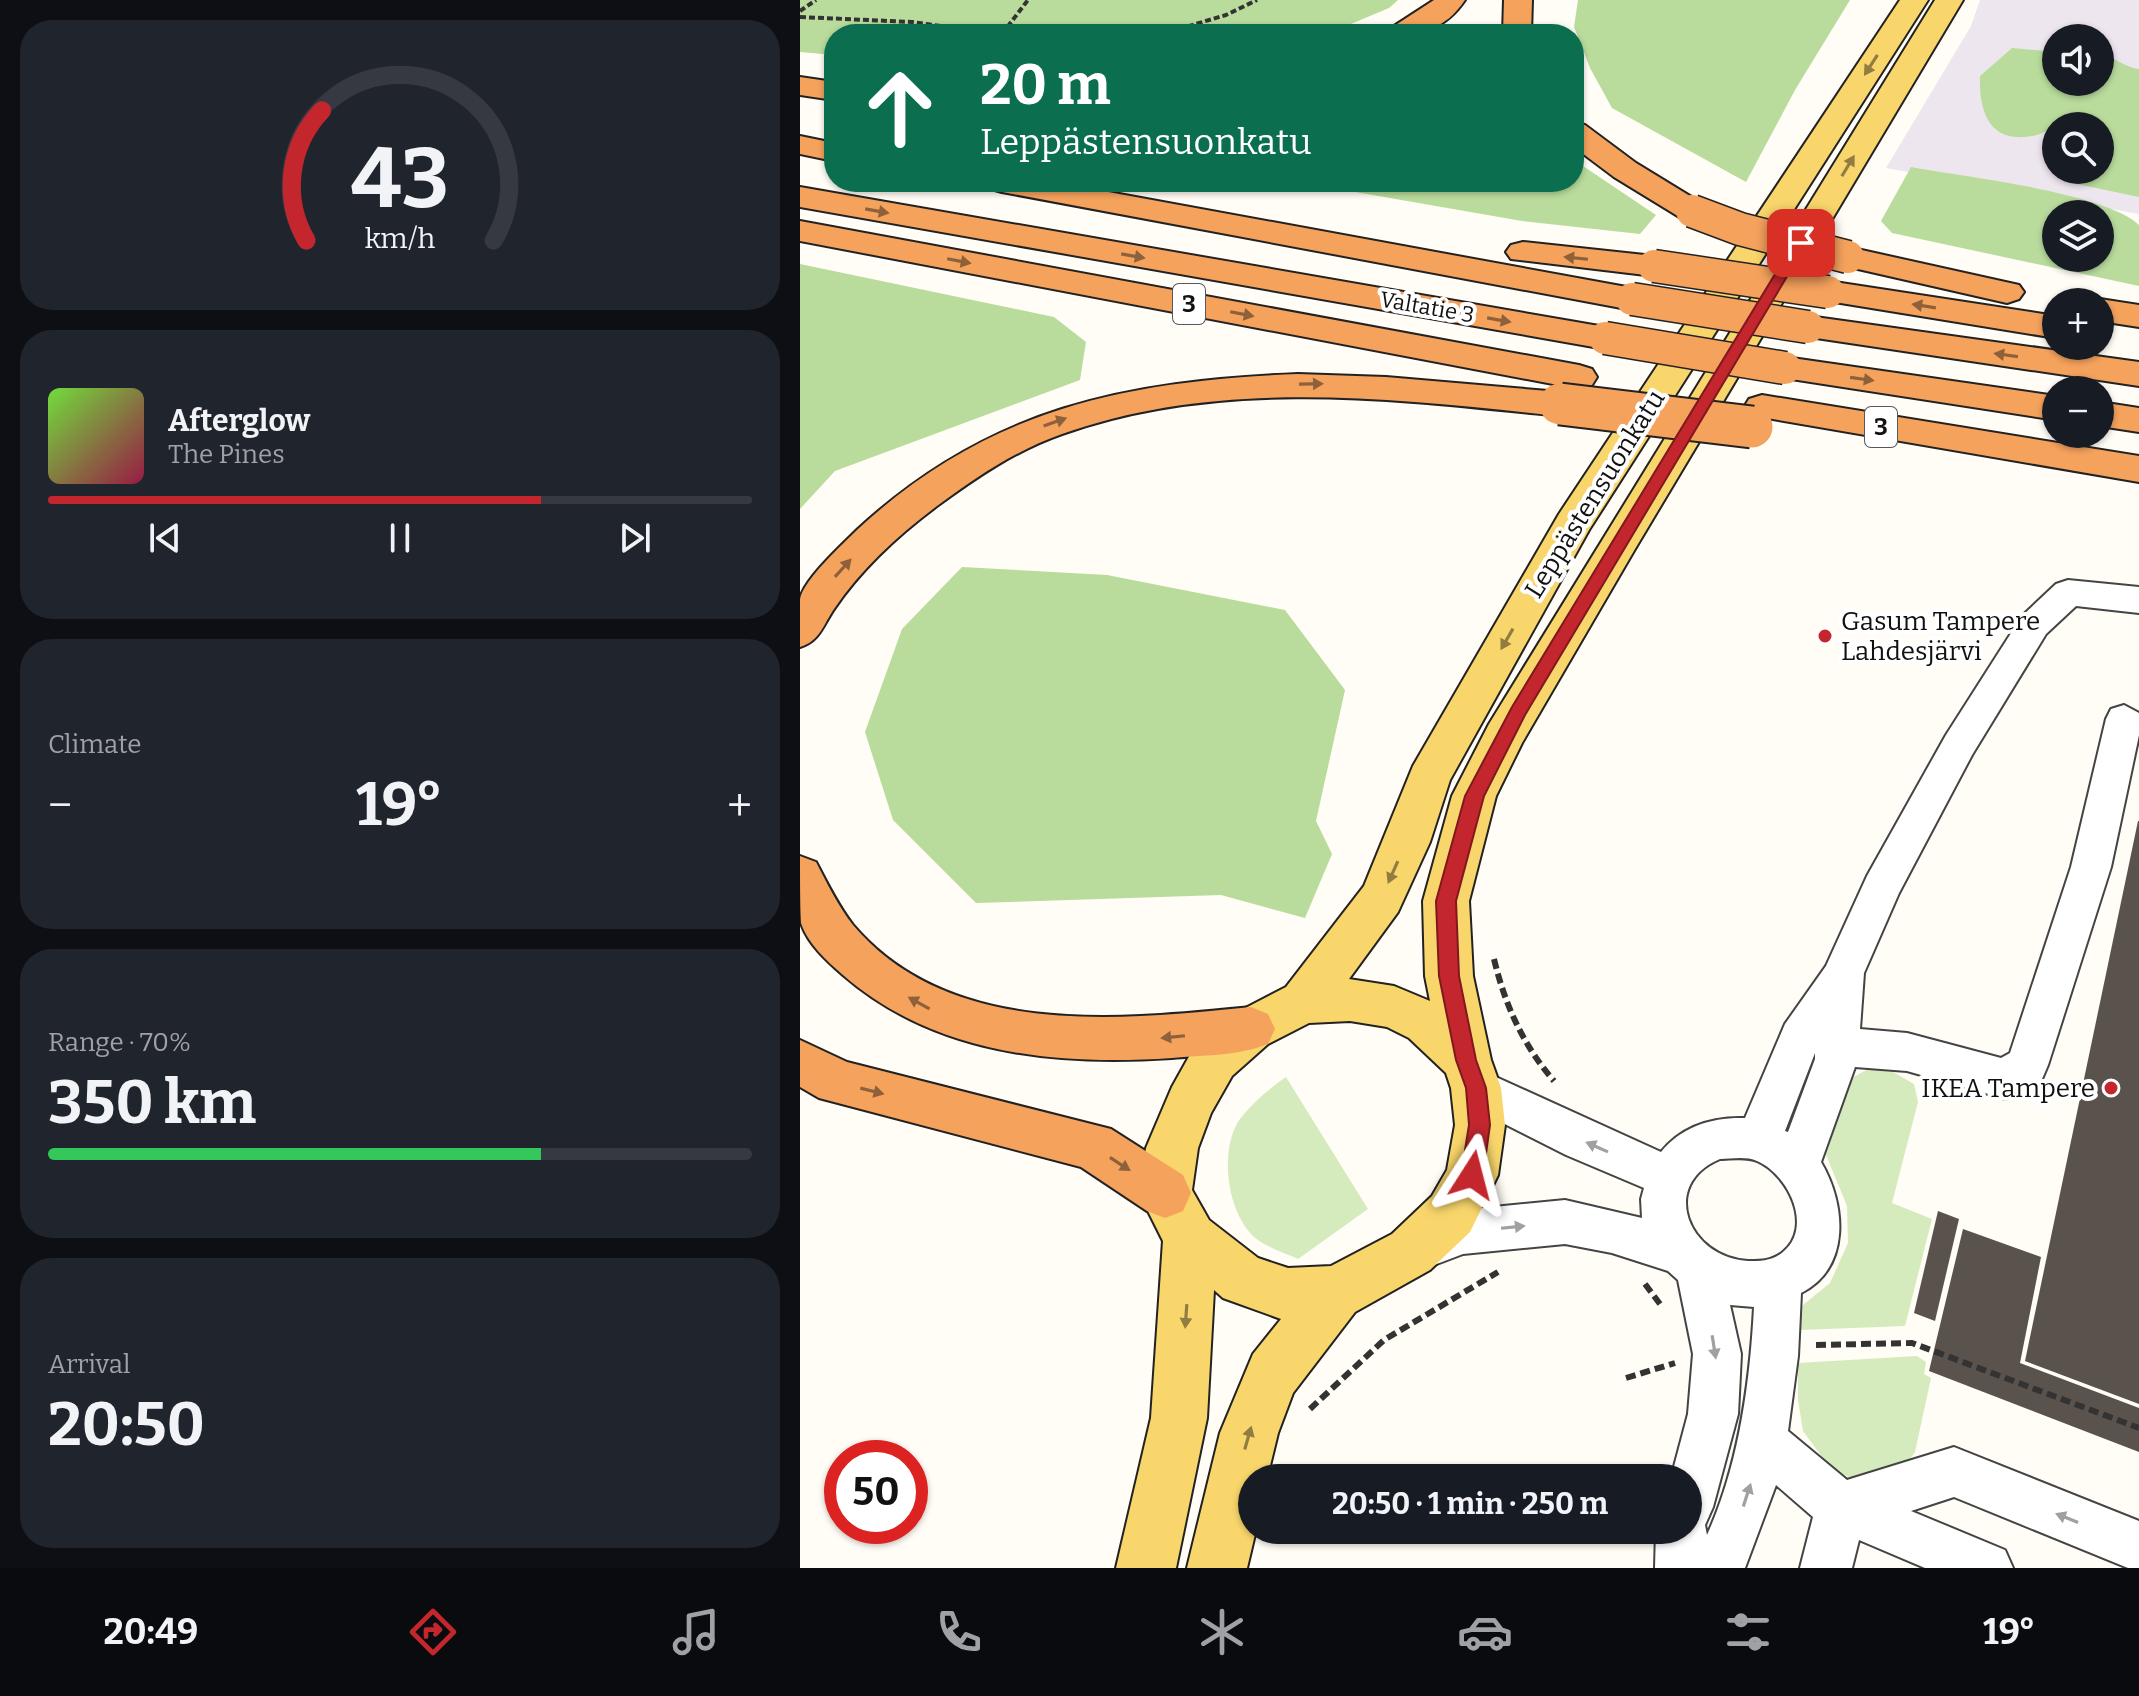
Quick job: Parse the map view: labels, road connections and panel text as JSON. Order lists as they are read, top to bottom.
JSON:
{
  "streets": {
    "highway": ["3", "Valtatie 3"],
    "main road": ["Leppästensuonkatu"]
  },
  "places": ["Gasum Tampere Lahdesjärvi", "IKEA Tampere"],
  "page": {
    "map_buttons": ["+", "−"],
    "turn": ["20 m", "Leppästensuonkatu"],
    "song": ["Afterglow", "The Pines"],
    "tile": [
      "Climate",
      ["Range · 70%", "350 km"],
      ["Arrival", "20:50"]
    ],
    "heat": ["−", "19°", "+"],
    "limit": "50",
    "trip": "20:50 · 1 min · 250 m",
    "tabs": ["20:49", "19°"],
    "gauge": ["43", "km/h"]
  }
}
